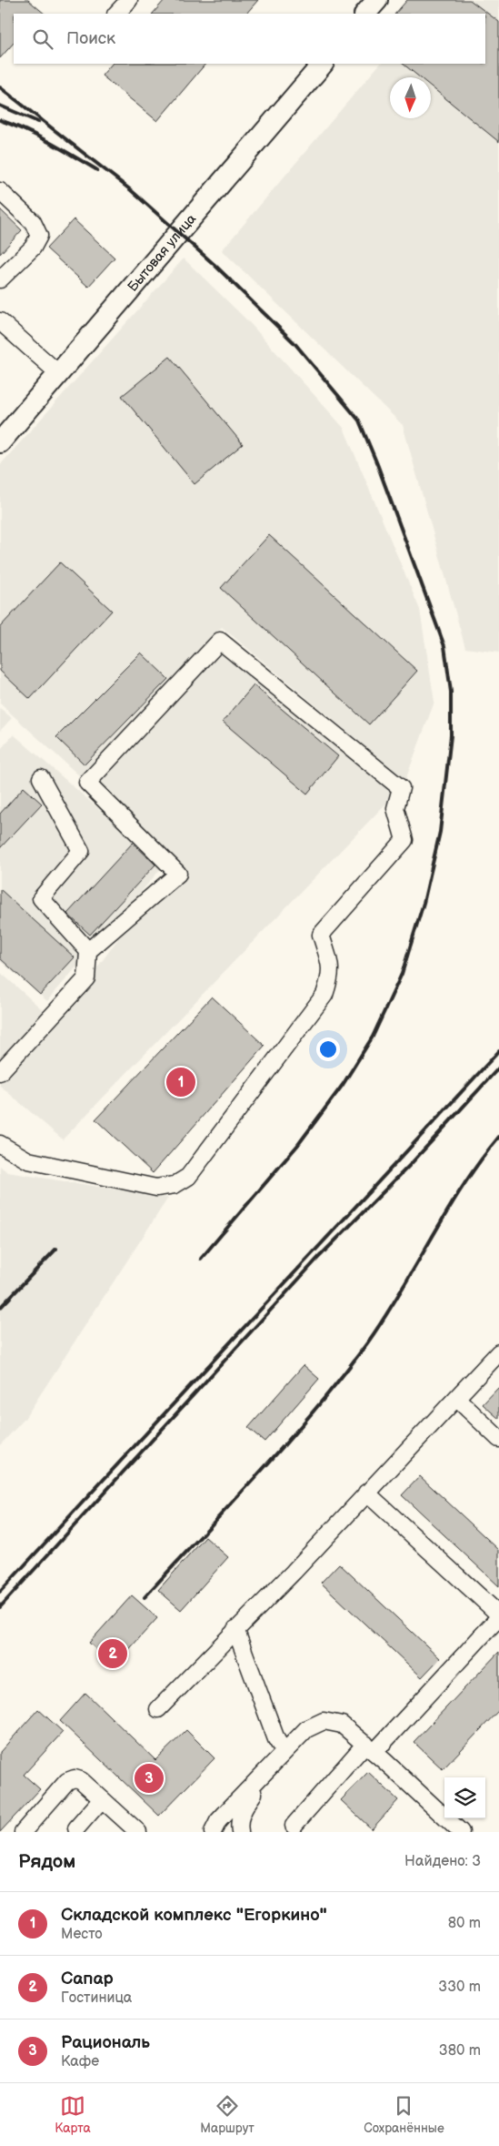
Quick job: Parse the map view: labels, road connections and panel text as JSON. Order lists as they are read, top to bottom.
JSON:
{
  "streets": {
    "main road": ["Бытовая улица"]
  },
  "north": "bottom",
  "page": {
    "search": "Поиск",
    "pins": ["1", "2", "3"],
    "heading": ["Рядом", "Найдено: 3"],
    "list": [
      {
        "mark": "1",
        "name": "Складской комплекс \"Егоркино\"",
        "note": "Место",
        "value": "80 m"
      },
      {
        "mark": "2",
        "name": "Сапар",
        "note": "Гостиница",
        "value": "330 m"
      },
      {
        "mark": "3",
        "name": "Рациональ",
        "note": "Кафе",
        "value": "380 m"
      }
    ],
    "nav": ["Карта", "Маршрут", "Сохранённые"]
  }
}
